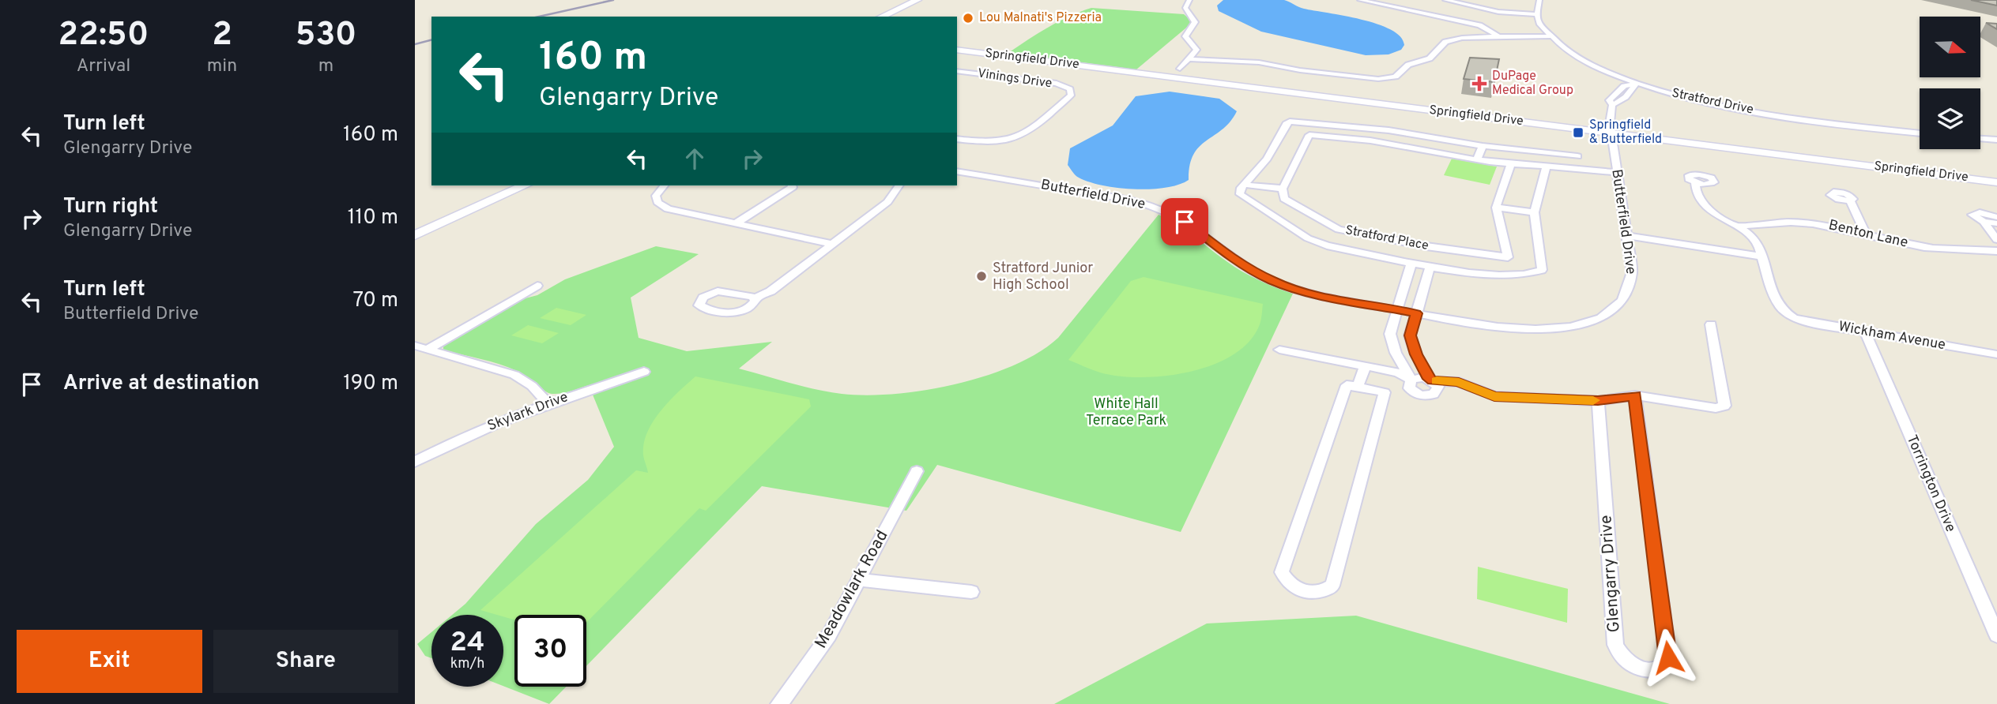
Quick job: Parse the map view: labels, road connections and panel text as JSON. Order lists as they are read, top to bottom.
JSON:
{
  "streets": {
    "street": [
      "Springfield Drive",
      "Vinings Drive",
      "Stratford Drive",
      "Butterfield Drive",
      "Benton Lane",
      "Stratford Place",
      "Wickham Avenue",
      "Skylark Drive",
      "Torrington Drive",
      "Glengarry Drive",
      "Meadowlark Road"
    ]
  },
  "crossings": [
    ["Springfield Drive", "Butterfield Drive"],
    ["Stratford Drive", "Butterfield Drive"],
    ["Wickham Avenue", "Torrington Drive"]
  ],
  "parks": ["White Hall Terrace Park"],
  "places": {
    "other": ["Lou Malnati's Pizzeria", "Stratford Junior High School"],
    "health": ["DuPage Medical Group"],
    "transit": ["Springfield & Butterfield"]
  },
  "north": "right",
  "page": {
    "eta": [
      "22:50",
      "Arrival",
      "2",
      "min",
      "530",
      "m"
    ],
    "turn": ["160 m", "Glengarry Drive"],
    "list": [
      {
        "name": "Turn left",
        "note": "Glengarry Drive",
        "value": "160 m"
      },
      {
        "name": "Turn right",
        "note": "Glengarry Drive",
        "value": "110 m"
      },
      {
        "name": "Turn left",
        "note": "Butterfield Drive",
        "value": "70 m"
      },
      {
        "name": "Arrive at destination",
        "value": "190 m"
      }
    ],
    "speed": "24 km/h",
    "limit": "30",
    "buttons": ["Exit", "Share"]
  }
}
